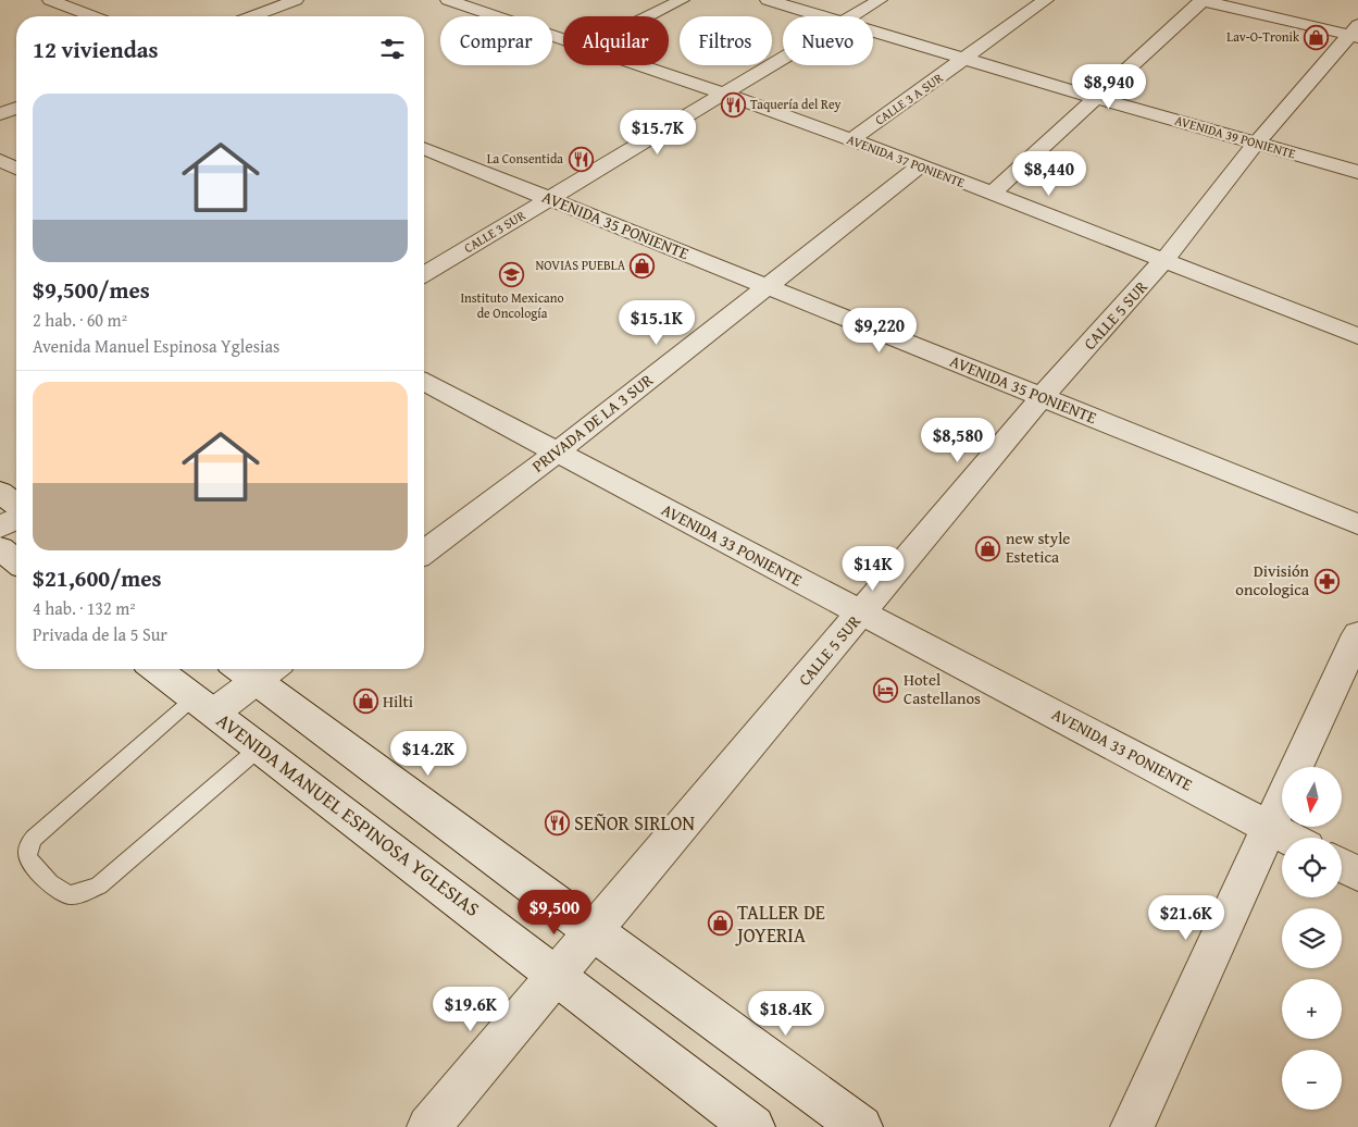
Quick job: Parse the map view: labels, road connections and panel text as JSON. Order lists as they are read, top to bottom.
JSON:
{
  "streets": {
    "street": [
      "CALLE 3 A SUR",
      "AVENIDA 39 PONIENTE",
      "AVENIDA 37 PONIENTE",
      "AVENIDA 35 PONIENTE",
      "CALLE 3 SUR",
      "CALLE 5 SUR",
      "PRIVADA DE LA 3 SUR",
      "AVENIDA 33 PONIENTE",
      "AVENIDA MANUEL ESPINOSA YGLESIAS"
    ]
  },
  "crossings": [
    ["CALLE 3 A SUR", "AVENIDA 39 PONIENTE"],
    ["CALLE 3 A SUR", "AVENIDA 37 PONIENTE"],
    ["AVENIDA 39 PONIENTE", "CALLE 5 SUR"],
    ["AVENIDA 37 PONIENTE", "CALLE 3 SUR"],
    ["AVENIDA 37 PONIENTE", "CALLE 5 SUR"],
    ["AVENIDA 37 PONIENTE", "PRIVADA DE LA 3 SUR"],
    ["AVENIDA 35 PONIENTE", "CALLE 3 SUR"],
    ["AVENIDA 35 PONIENTE", "CALLE 5 SUR"],
    ["AVENIDA 35 PONIENTE", "PRIVADA DE LA 3 SUR"],
    ["CALLE 5 SUR", "AVENIDA 33 PONIENTE"],
    ["CALLE 5 SUR", "AVENIDA MANUEL ESPINOSA YGLESIAS"],
    ["PRIVADA DE LA 3 SUR", "AVENIDA 33 PONIENTE"]
  ],
  "places": {
    "shop": [
      "Lav-O-Tronik",
      "NOVIAS PUEBLA",
      "new style Estetica",
      "Hilti",
      "TALLER DE JOYERIA"
    ],
    "restaurant": ["Taquería del Rey", "La Consentida", "SEÑOR SIRLON"],
    "school or university": ["Instituto Mexicano de Oncología"],
    "pharmacy": ["División oncologica"],
    "hotel": ["Hotel Castellanos"]
  },
  "north": "bottom",
  "page": {
    "chip": [
      "Comprar",
      "Alquilar",
      "Filtros",
      "Nuevo"
    ],
    "heading": "12 viviendas",
    "price": [
      "$8,940",
      "$15.7K",
      "$8,440",
      "$15.1K",
      "$9,220",
      "$8,580",
      "$14K",
      "$14.2K",
      "$9,500",
      "$21.6K",
      "$19.6K",
      "$18.4K"
    ],
    "list": [
      {
        "name": "$9,500/mes",
        "note": "2 hab. · 60 m² · Avenida Manuel Espinosa Yglesias"
      },
      {
        "name": "$21,600/mes",
        "note": "4 hab. · 132 m² · Privada de la 5 Sur"
      }
    ],
    "map_buttons": ["+", "−"]
  }
}
